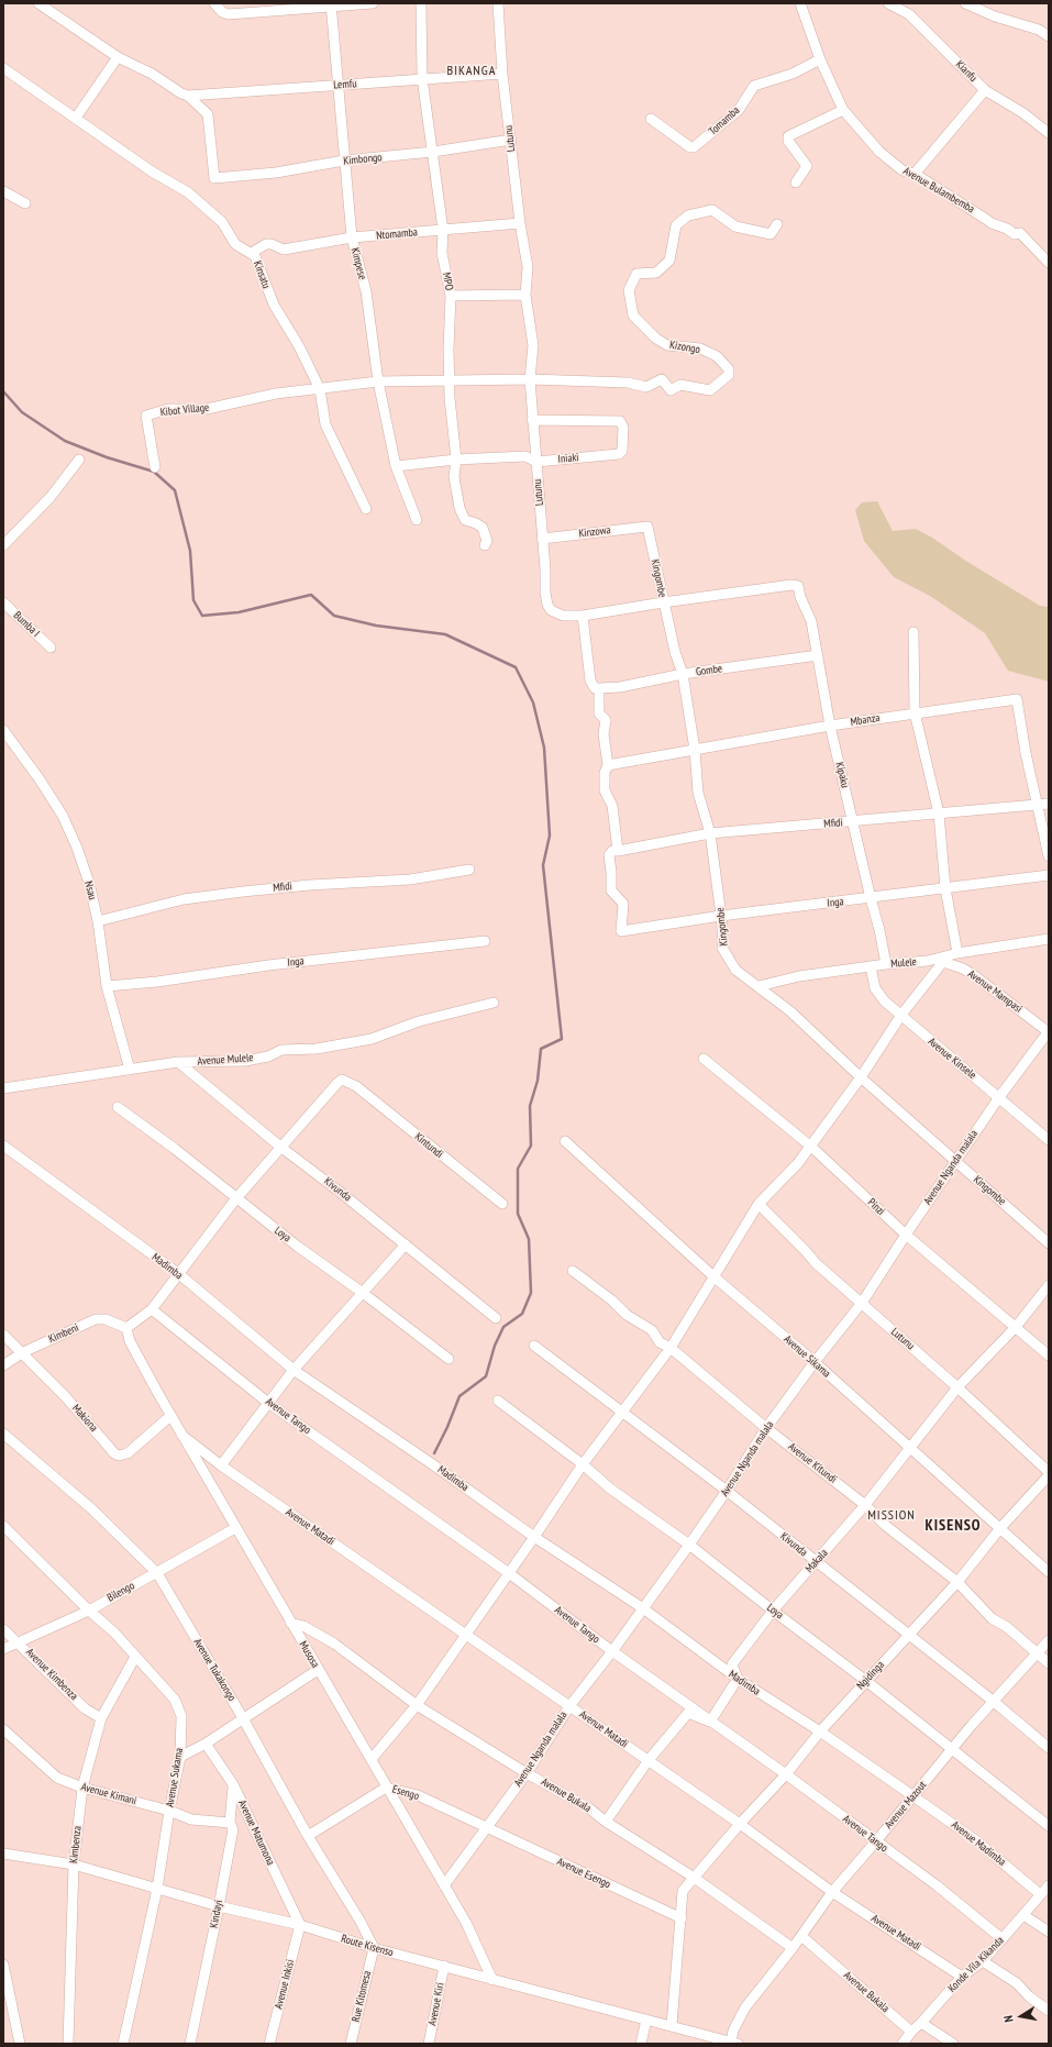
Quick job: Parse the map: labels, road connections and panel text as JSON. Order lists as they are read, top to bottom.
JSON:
{
  "streets": {
    "street": [
      "Kianfu",
      "Lemfu",
      "Tomamba",
      "Lutunu",
      "Kimbongo",
      "Avenue Bulambemba",
      "Ntomamba",
      "Kimpese",
      "Kinsatu",
      "MPO",
      "Kizongo",
      "Kibot Village",
      "Iniaki",
      "Kinzowa",
      "Kingombe",
      "Bumba I",
      "Gombe",
      "Mbanza",
      "Kipaku",
      "Mfidi",
      "Nsau",
      "Inga",
      "Mulele",
      "Avenue Mampasi",
      "Avenue Kinsele",
      "Avenue Mulele",
      "Kintundi",
      "Avenue Nganda malala",
      "Kivunda",
      "Pinzi",
      "Loya",
      "Madimba",
      "Kimbeni",
      "Avenue Sikama",
      "Avenue Tango",
      "Makiona",
      "Avenue Kitundi",
      "Avenue Matadi",
      "Makala",
      "Bilengo",
      "Musosa",
      "Avenue Tukakongo",
      "Avenue Kimbenza",
      "Ngidinga",
      "Avenue Sukama",
      "Esengo",
      "Avenue Kimani",
      "Avenue Bukala",
      "Avenue Mazout",
      "Avenue Matumona",
      "Avenue Madimba",
      "Kimbenza",
      "Avenue Esengo",
      "Kindayi",
      "Route Kisenso",
      "Konde Vila Kikanda",
      "Avenue Inkisi",
      "Rue Kitomesa",
      "Avenue Kiri"
    ]
  },
  "crossings": [
    ["Lemfu", "Lutunu"],
    ["Lemfu", "Kimbongo"],
    ["Lemfu", "Kimpese"],
    ["Lemfu", "MPO"],
    ["Tomamba", "Avenue Bulambemba"],
    ["Lutunu", "Kimbongo"],
    ["Lutunu", "Ntomamba"],
    ["Lutunu", "Kizongo"],
    ["Lutunu", "Iniaki"],
    ["Lutunu", "Kinzowa"],
    ["Lutunu", "Kingombe"],
    ["Lutunu", "Kipaku"],
    ["Lutunu", "Avenue Nganda malala"],
    ["Lutunu", "Makala"],
    ["Kimbongo", "Kimpese"],
    ["Kimbongo", "MPO"],
    ["Ntomamba", "Kimpese"],
    ["Ntomamba", "Kinsatu"],
    ["Ntomamba", "MPO"],
    ["Kimpese", "Iniaki"],
    ["Kinsatu", "Kibot Village"],
    ["MPO", "Iniaki"],
    ["Kinzowa", "Kingombe"],
    ["Kingombe", "Gombe"],
    ["Kingombe", "Mbanza"],
    ["Kingombe", "Mfidi"],
    ["Kingombe", "Inga"],
    ["Kingombe", "Mulele"],
    ["Kingombe", "Avenue Nganda malala"],
    ["Gombe", "Kipaku"],
    ["Mbanza", "Kipaku"],
    ["Mbanza", "Mfidi"],
    ["Kipaku", "Mfidi"],
    ["Kipaku", "Inga"],
    ["Kipaku", "Mulele"],
    ["Mfidi", "Nsau"],
    ["Mfidi", "Inga"],
    ["Nsau", "Inga"],
    ["Nsau", "Avenue Mulele"],
    ["Mulele", "Avenue Mampasi"],
    ["Mulele", "Avenue Kinsele"],
    ["Avenue Mampasi", "Avenue Nganda malala"],
    ["Avenue Kinsele", "Avenue Nganda malala"],
    ["Avenue Mulele", "Kivunda"],
    ["Kintundi", "Kivunda"],
    ["Avenue Nganda malala", "Kivunda"],
    ["Avenue Nganda malala", "Pinzi"],
    ["Avenue Nganda malala", "Loya"],
    ["Avenue Nganda malala", "Madimba"],
    ["Avenue Nganda malala", "Avenue Sikama"],
    ["Avenue Nganda malala", "Avenue Tango"],
    ["Avenue Nganda malala", "Avenue Kitundi"],
    ["Avenue Nganda malala", "Avenue Matadi"],
    ["Avenue Nganda malala", "Musosa"],
    ["Avenue Nganda malala", "Esengo"],
    ["Avenue Nganda malala", "Avenue Bukala"],
    ["Avenue Nganda malala", "Avenue Esengo"],
    ["Kivunda", "Makala"],
    ["Kivunda", "Ngidinga"],
    ["Kivunda", "Avenue Mazout"],
    ["Pinzi", "Makala"],
    ["Loya", "Makala"],
    ["Loya", "Ngidinga"],
    ["Loya", "Avenue Mazout"],
    ["Madimba", "Makala"],
    ["Madimba", "Ngidinga"],
    ["Madimba", "Avenue Mazout"],
    ["Madimba", "Avenue Madimba"],
    ["Kimbeni", "Makiona"],
    ["Kimbeni", "Musosa"],
    ["Avenue Sikama", "Makala"],
    ["Avenue Sikama", "Ngidinga"],
    ["Avenue Tango", "Ngidinga"],
    ["Avenue Tango", "Avenue Mazout"],
    ["Avenue Tango", "Konde Vila Kikanda"],
    ["Makiona", "Musosa"],
    ["Avenue Kitundi", "Makala"],
    ["Avenue Kitundi", "Ngidinga"],
    ["Avenue Kitundi", "Avenue Mazout"],
    ["Avenue Matadi", "Musosa"],
    ["Avenue Matadi", "Ngidinga"],
    ["Avenue Matadi", "Avenue Mazout"],
    ["Avenue Matadi", "Konde Vila Kikanda"],
    ["Bilengo", "Musosa"],
    ["Bilengo", "Avenue Tukakongo"],
    ["Bilengo", "Avenue Kimbenza"],
    ["Bilengo", "Avenue Sukama"],
    ["Musosa", "Esengo"],
    ["Musosa", "Avenue Bukala"],
    ["Musosa", "Route Kisenso"],
    ["Avenue Tukakongo", "Esengo"],
    ["Avenue Tukakongo", "Route Kisenso"],
    ["Avenue Tukakongo", "Rue Kitomesa"],
    ["Avenue Kimbenza", "Kimbenza"],
    ["Ngidinga", "Avenue Bukala"],
    ["Ngidinga", "Avenue Esengo"],
    ["Ngidinga", "Route Kisenso"],
    ["Avenue Sukama", "Avenue Kimani"],
    ["Avenue Sukama", "Kimbenza"],
    ["Avenue Sukama", "Route Kisenso"],
    ["Esengo", "Avenue Esengo"],
    ["Avenue Kimani", "Kimbenza"],
    ["Avenue Kimani", "Kindayi"],
    ["Avenue Bukala", "Avenue Mazout"],
    ["Avenue Bukala", "Konde Vila Kikanda"],
    ["Avenue Mazout", "Avenue Madimba"],
    ["Avenue Mazout", "Route Kisenso"],
    ["Avenue Matumona", "Kindayi"],
    ["Avenue Matumona", "Route Kisenso"],
    ["Avenue Matumona", "Avenue Inkisi"],
    ["Avenue Madimba", "Konde Vila Kikanda"],
    ["Kimbenza", "Route Kisenso"],
    ["Kindayi", "Route Kisenso"],
    ["Route Kisenso", "Avenue Inkisi"],
    ["Route Kisenso", "Rue Kitomesa"],
    ["Route Kisenso", "Avenue Kiri"]
  ],
  "districts": ["BIKANGA", "MISSION", "KISENSO"],
  "north": "left"
}
